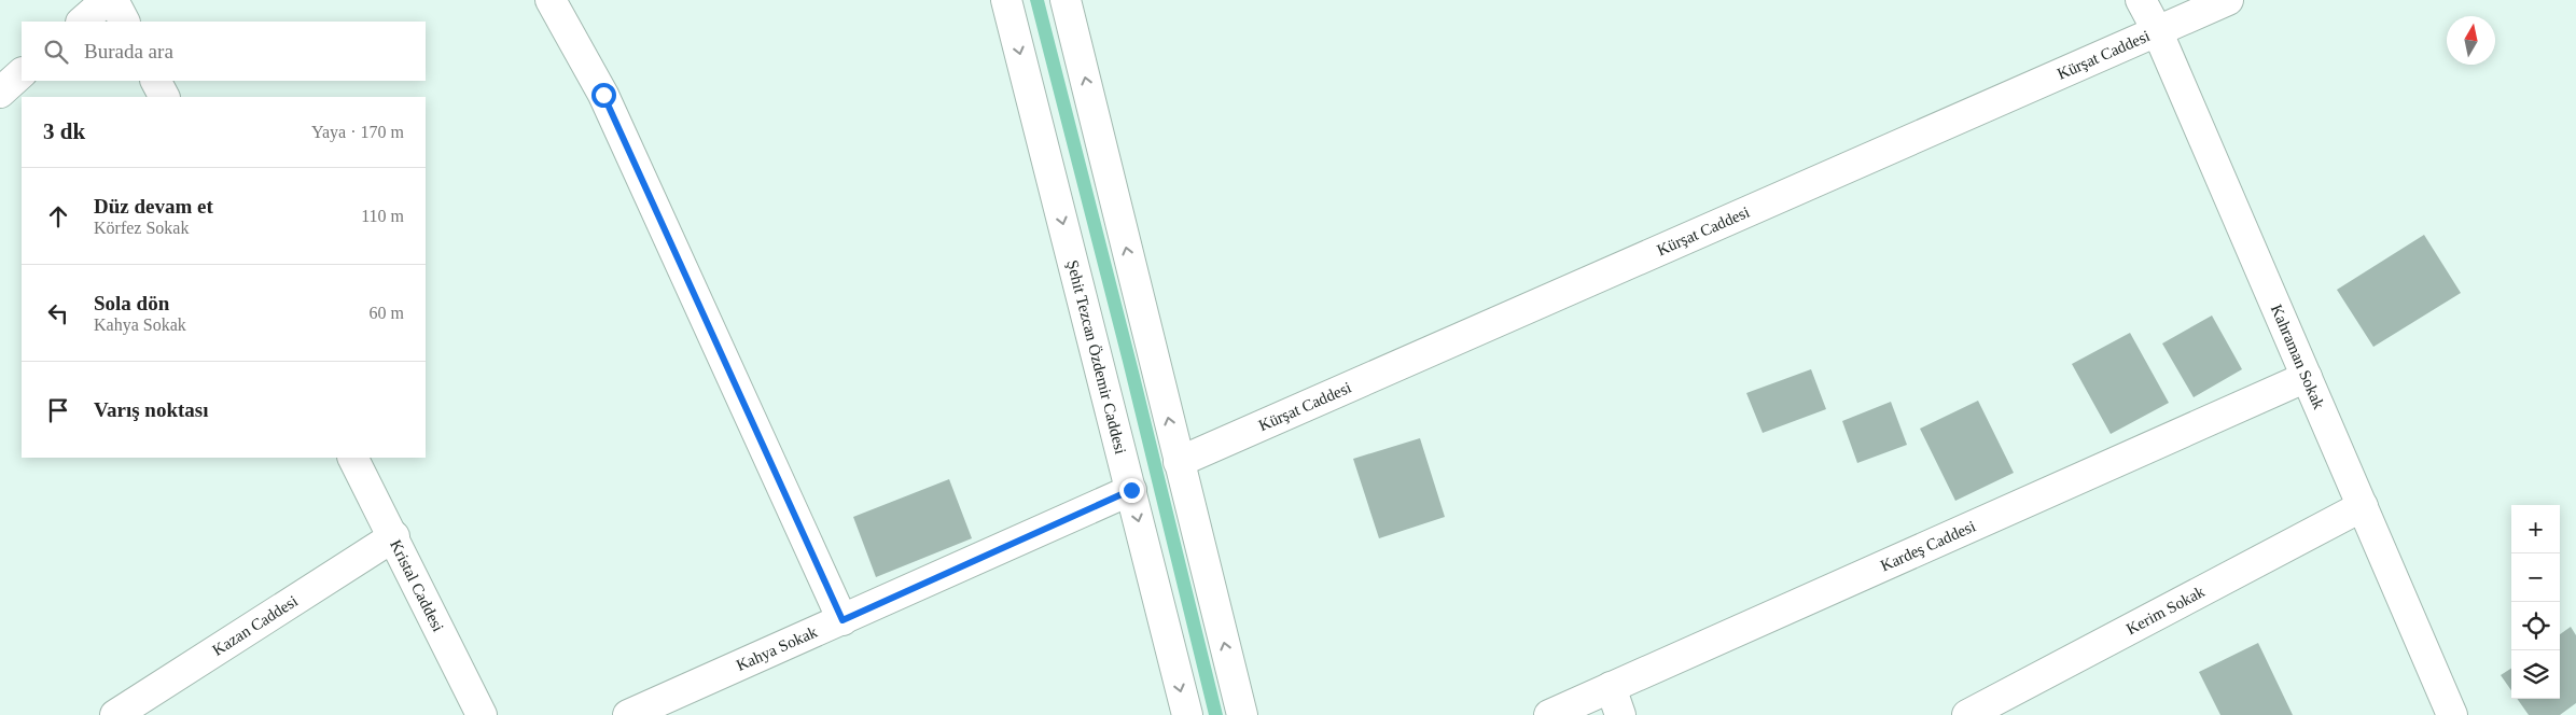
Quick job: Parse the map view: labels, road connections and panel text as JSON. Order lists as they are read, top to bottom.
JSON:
{
  "streets": {
    "street": [
      "Kürşat Caddesi",
      "Kahraman Sokak",
      "Şehit Tezcan Özdemir Caddesi",
      "Kardeş Caddesi",
      "Kristal Caddesi",
      "Kerim Sokak",
      "Kazan Caddesi",
      "Kahya Sokak"
    ]
  },
  "crossings": [
    ["Kürşat Caddesi", "Kahraman Sokak"],
    ["Kahraman Sokak", "Kardeş Caddesi"],
    ["Kahraman Sokak", "Kerim Sokak"],
    ["Şehit Tezcan Özdemir Caddesi", "Kahya Sokak"],
    ["Kristal Caddesi", "Kazan Caddesi"]
  ],
  "north": "top",
  "page": {
    "search": "Burada ara",
    "heading": ["3 dk", "Yaya · 170 m"],
    "list": [
      ["Düz devam et", "Körfez Sokak", "110 m"],
      ["Sola dön", "Kahya Sokak", "60 m"],
      "Varış noktası"
    ],
    "map_buttons": ["+", "−"]
  }
}
